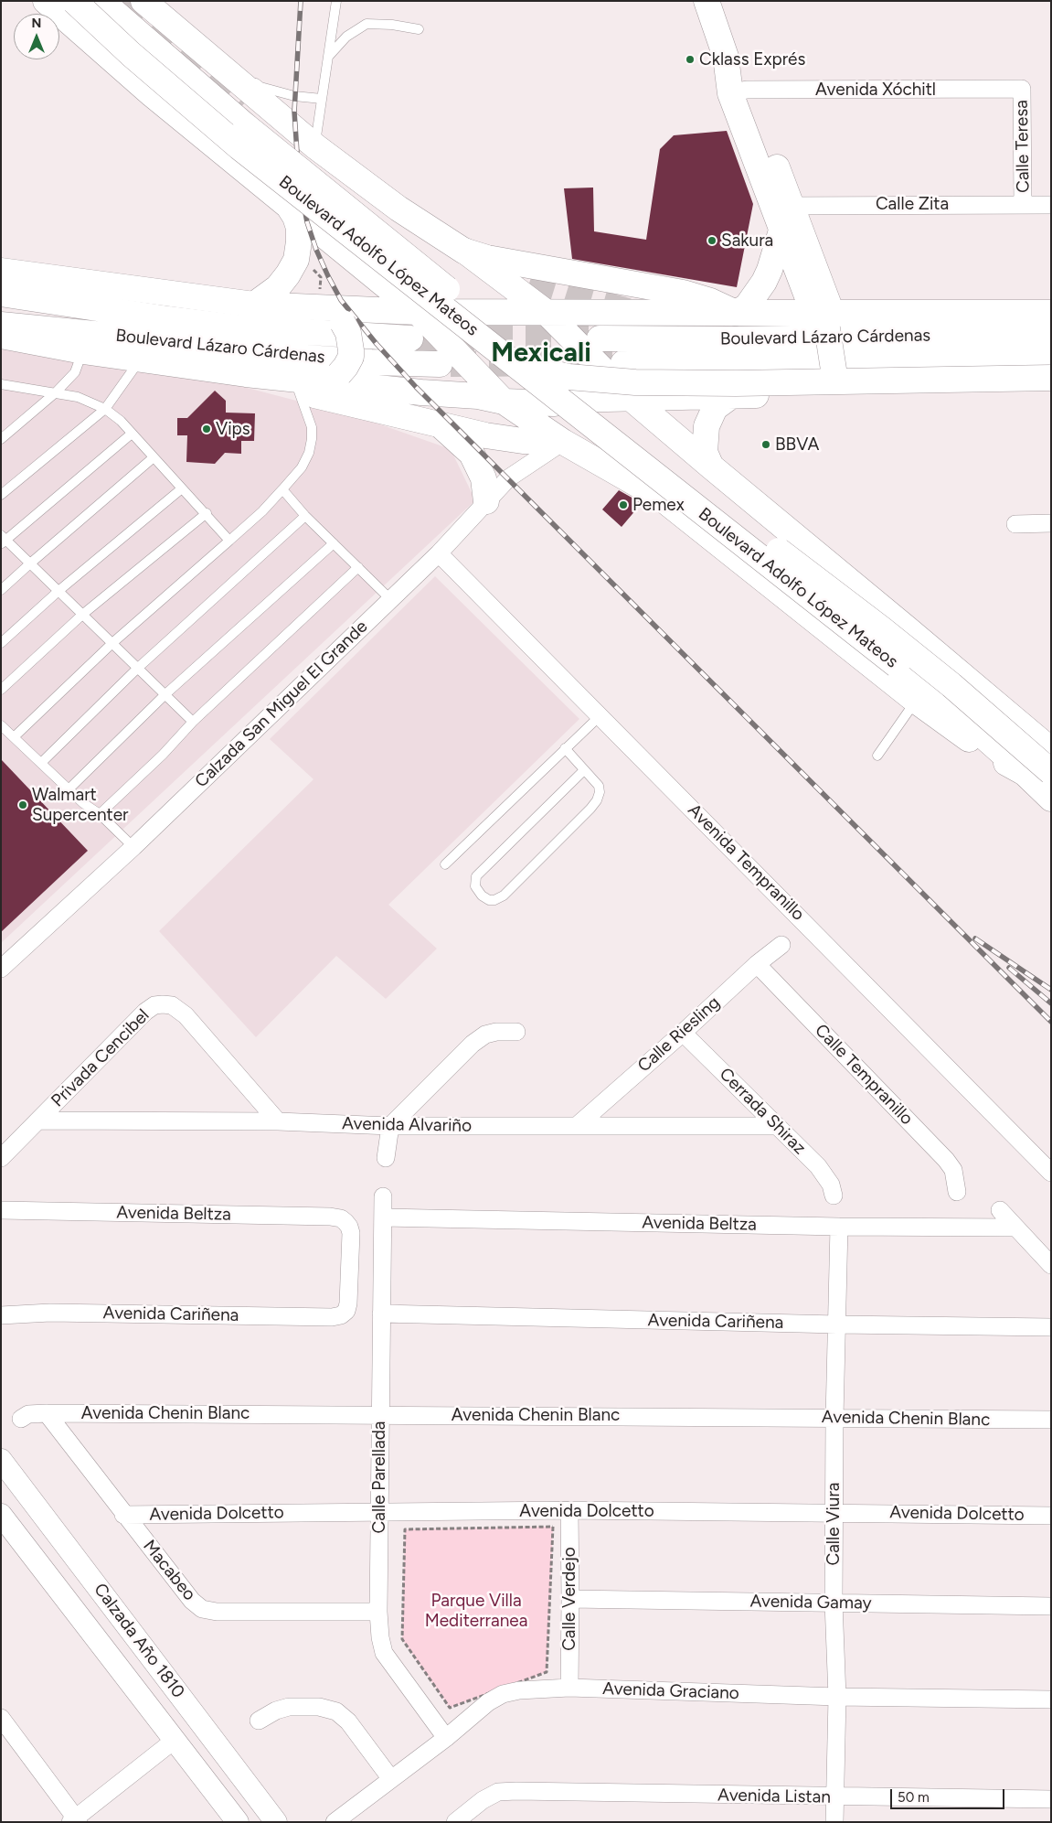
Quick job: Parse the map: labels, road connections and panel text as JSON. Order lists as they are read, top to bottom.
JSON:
{
  "streets": {
    "main road": ["Boulevard Adolfo López Mateos", "Boulevard Lázaro Cárdenas"],
    "street": [
      "Avenida Xóchitl",
      "Calle Teresa",
      "Calle Zita",
      "Calzada San Miguel El Grande",
      "Avenida Tempranillo",
      "Calle Riesling",
      "Privada Cencibel",
      "Calle Tempranillo",
      "Cerrada Shiraz",
      "Avenida Alvariño",
      "Avenida Beltza",
      "Avenida Cariñena",
      "Avenida Chenin Blanc",
      "Calle Parellada",
      "Avenida Dolcetto",
      "Calle Viura",
      "Macabeo",
      "Calle Verdejo",
      "Avenida Gamay",
      "Calzada Año 1810",
      "Avenida Graciano",
      "Avenida Listan"
    ]
  },
  "crossings": [
    ["Avenida Xóchitl", "Calle Teresa"],
    ["Calle Teresa", "Calle Zita"],
    ["Calzada San Miguel El Grande", "Avenida Tempranillo"],
    ["Calle Riesling", "Calle Tempranillo"],
    ["Calle Riesling", "Cerrada Shiraz"],
    ["Calle Riesling", "Avenida Alvariño"],
    ["Privada Cencibel", "Avenida Alvariño"],
    ["Cerrada Shiraz", "Avenida Alvariño"],
    ["Avenida Beltza", "Avenida Cariñena"],
    ["Avenida Beltza", "Calle Parellada"],
    ["Avenida Beltza", "Calle Viura"],
    ["Avenida Cariñena", "Calle Parellada"],
    ["Avenida Cariñena", "Calle Viura"],
    ["Avenida Chenin Blanc", "Calle Parellada"],
    ["Avenida Chenin Blanc", "Calle Viura"],
    ["Avenida Chenin Blanc", "Macabeo"],
    ["Calle Parellada", "Avenida Dolcetto"],
    ["Calle Parellada", "Macabeo"],
    ["Calle Parellada", "Avenida Graciano"],
    ["Avenida Dolcetto", "Calle Viura"],
    ["Avenida Dolcetto", "Macabeo"],
    ["Avenida Dolcetto", "Calle Verdejo"],
    ["Calle Viura", "Avenida Gamay"],
    ["Calle Viura", "Avenida Graciano"],
    ["Calle Viura", "Avenida Listan"],
    ["Calle Verdejo", "Avenida Gamay"],
    ["Calle Verdejo", "Avenida Graciano"]
  ],
  "districts": ["Mexicali"],
  "parks": ["Parque Villa Mediterranea"],
  "places": [
    "Cklass Exprés",
    "Sakura",
    "Vips",
    "BBVA",
    "Pemex",
    "Walmart Supercenter"
  ],
  "scale_bar": "50 m",
  "north": "top"
}
